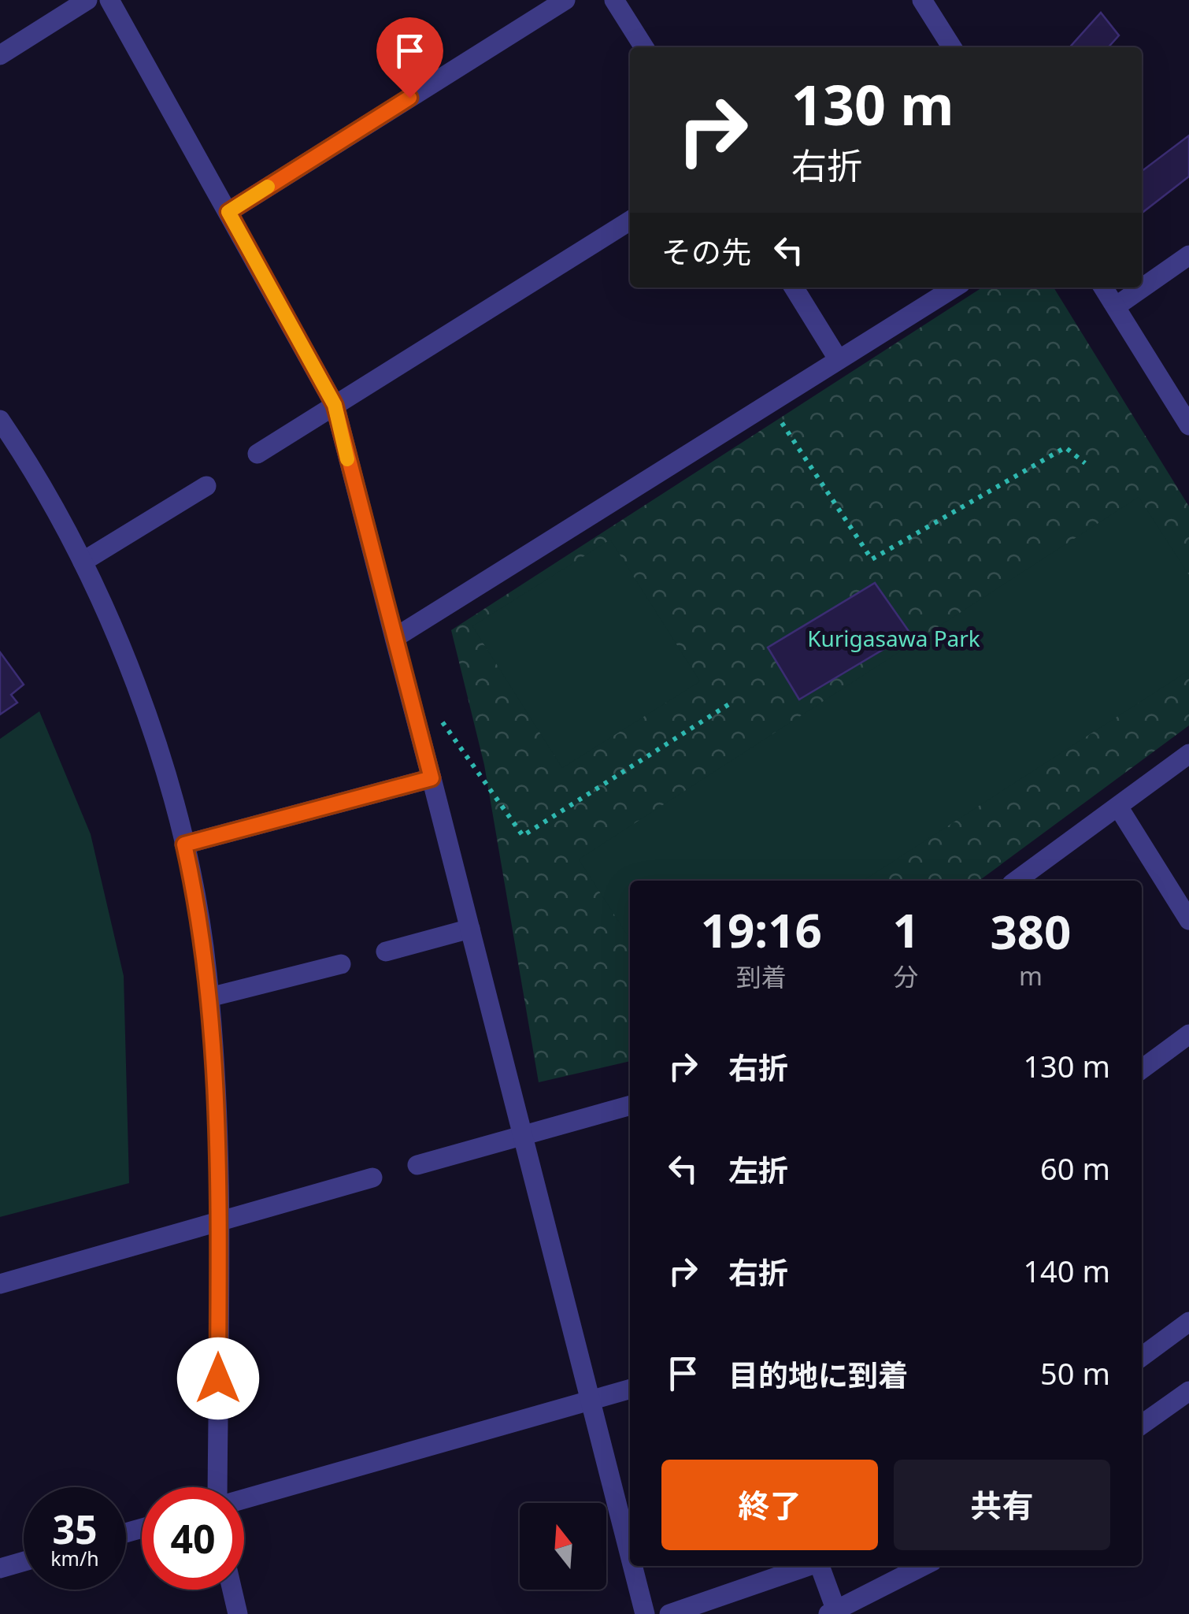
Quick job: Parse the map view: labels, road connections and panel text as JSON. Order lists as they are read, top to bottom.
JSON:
{
  "parks": ["Kurigasawa Park"],
  "north": "top",
  "page": {
    "turn": ["130 m", "右折"],
    "then": "その先",
    "eta": [
      "19:16",
      "到着",
      "1",
      "分",
      "380",
      "m"
    ],
    "list": [
      {
        "name": "右折",
        "value": "130 m"
      },
      {
        "name": "左折",
        "value": "60 m"
      },
      {
        "name": "右折",
        "value": "140 m"
      },
      {
        "name": "目的地に到着",
        "value": "50 m"
      }
    ],
    "buttons": ["終了", "共有"],
    "speed": "35 km/h",
    "limit": "40"
  }
}
